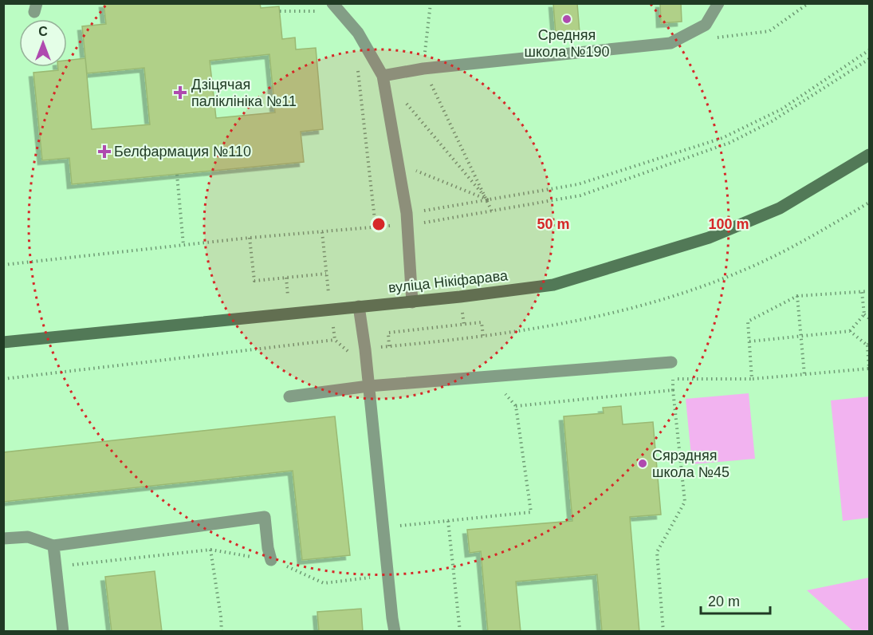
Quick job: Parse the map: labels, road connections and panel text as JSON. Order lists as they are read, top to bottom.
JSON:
{
  "streets": {
    "main road": ["вуліца Нікіфарава"]
  },
  "places": {
    "other": ["Средняя школа №190", "Сярэдняя школа №45"],
    "health": ["Дзіцячая паліклініка №11", "Белфармация №110"]
  },
  "scale_bar": "20 m",
  "north": "top",
  "rings": ["50 m", "100 m"]
}
